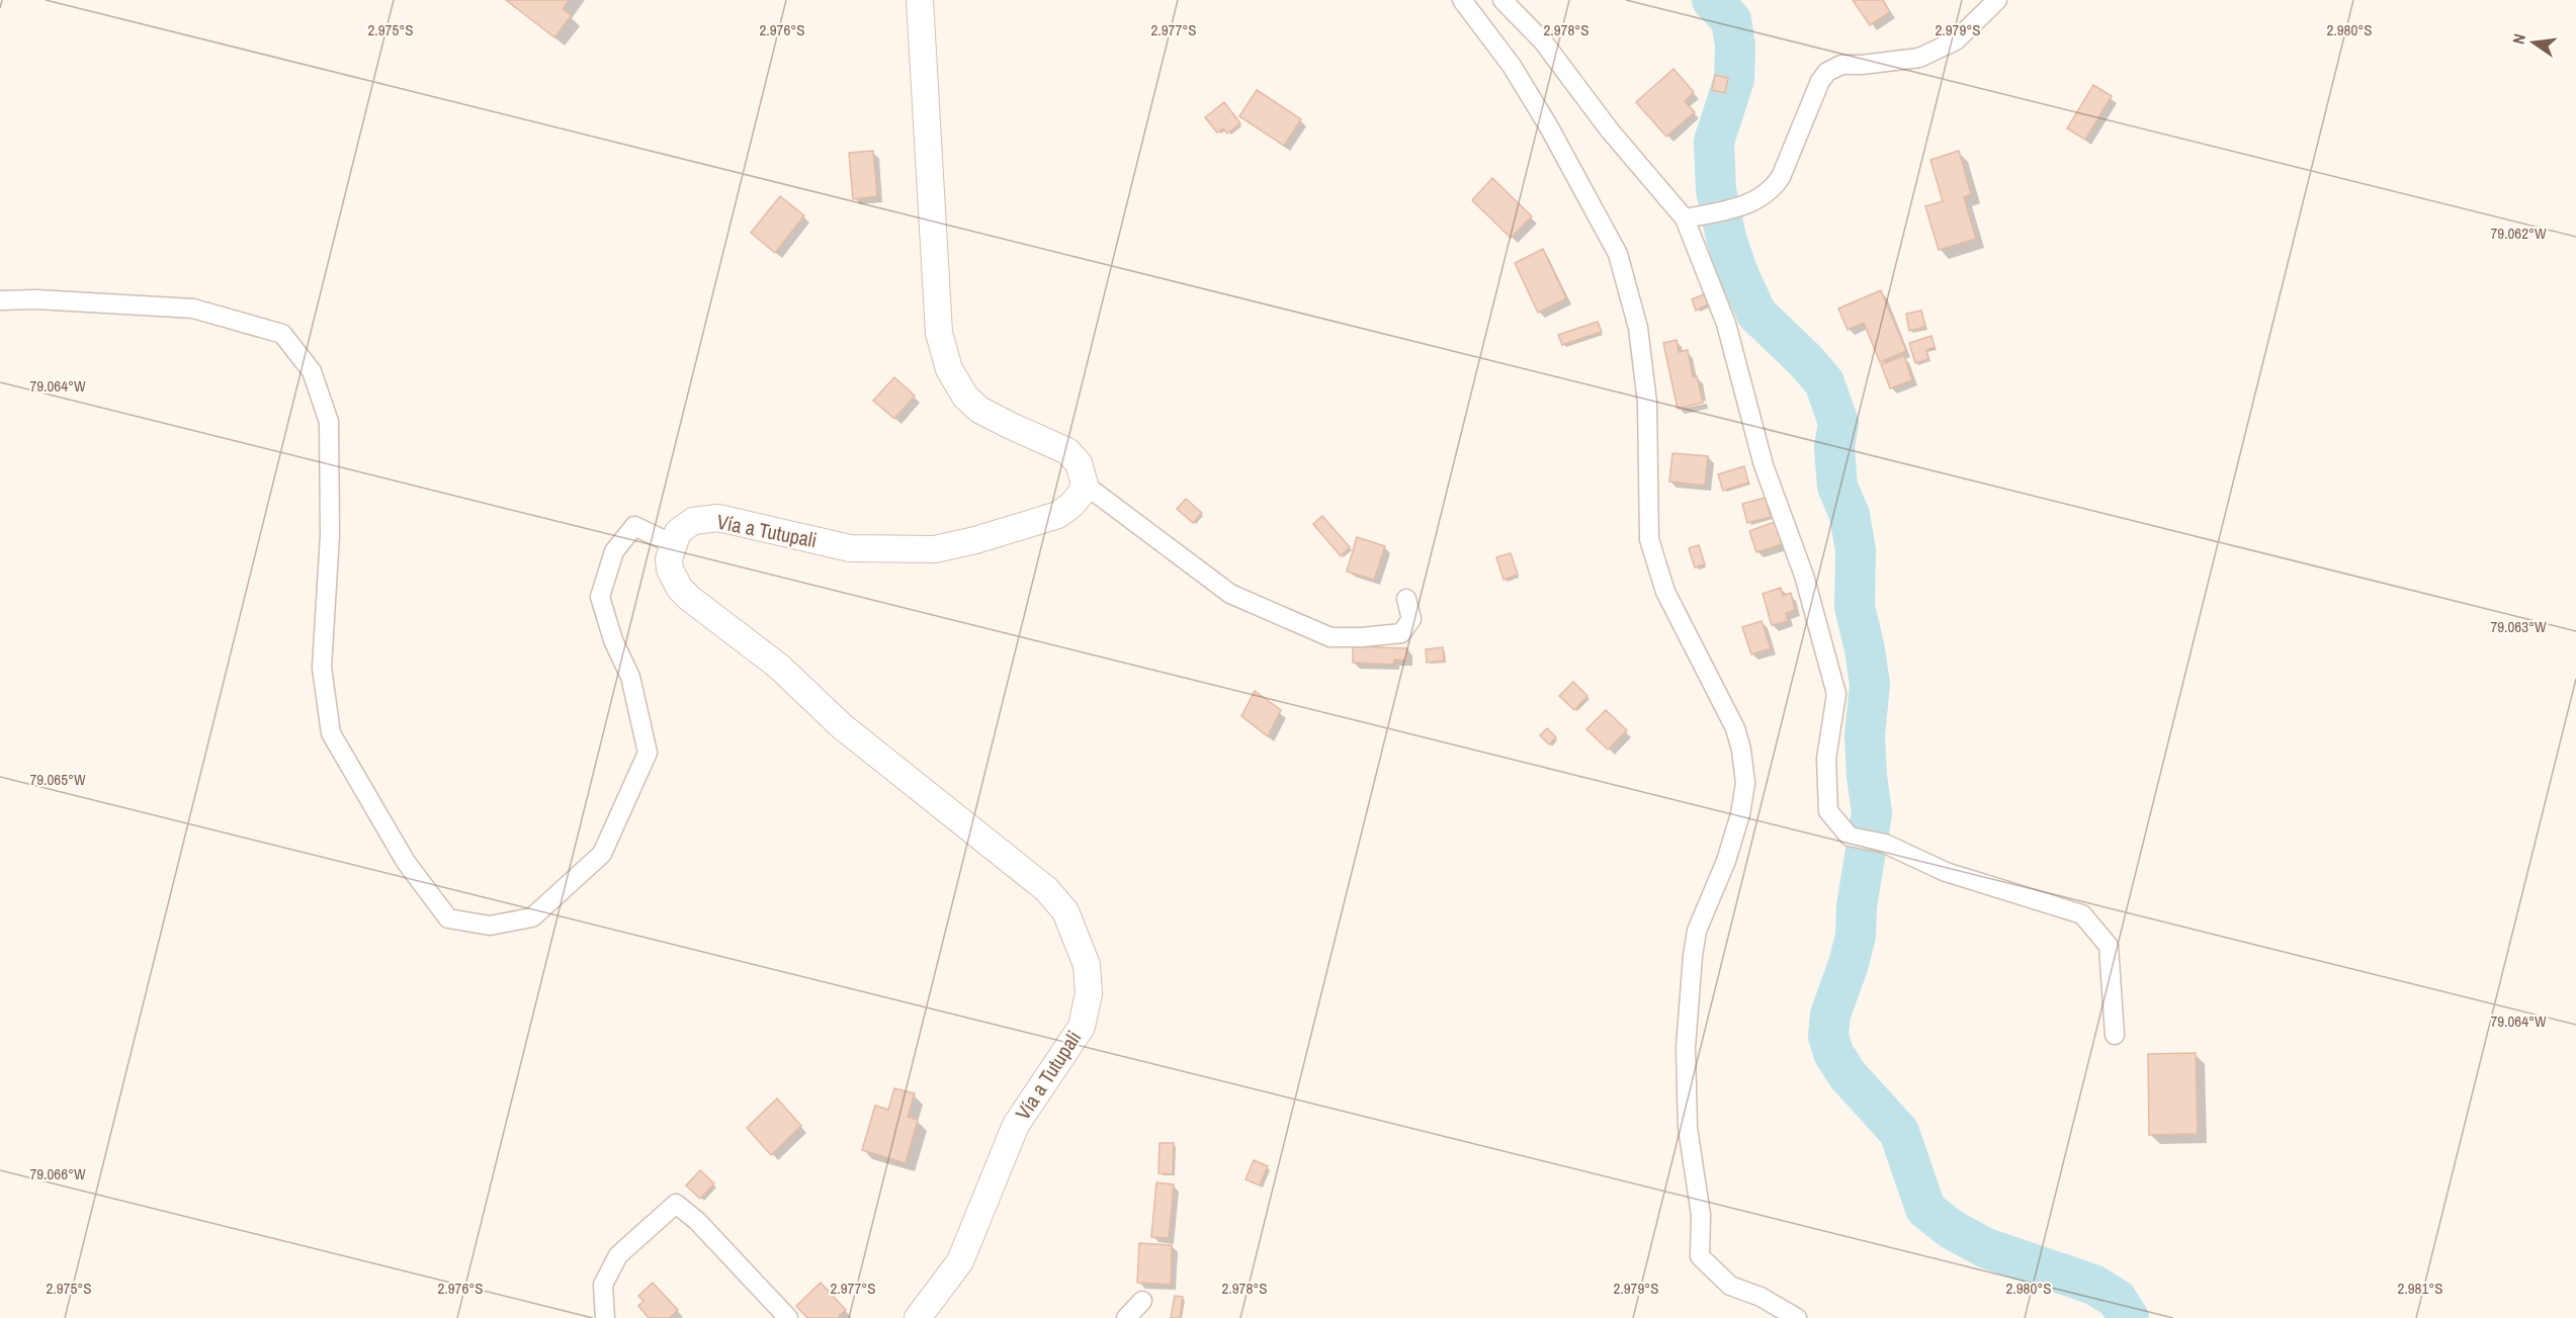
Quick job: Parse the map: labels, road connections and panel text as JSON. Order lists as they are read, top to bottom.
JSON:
{
  "streets": {
    "street": ["Vía a Tutupali"]
  },
  "north": "left",
  "coordinates": [
    "2.975°S",
    "2.976°S",
    "2.977°S",
    "2.978°S",
    "2.979°S",
    "2.980°S",
    "79.062°W",
    "79.064°W",
    "79.063°W",
    "79.065°W",
    "79.066°W",
    "2.981°S"
  ]
}
